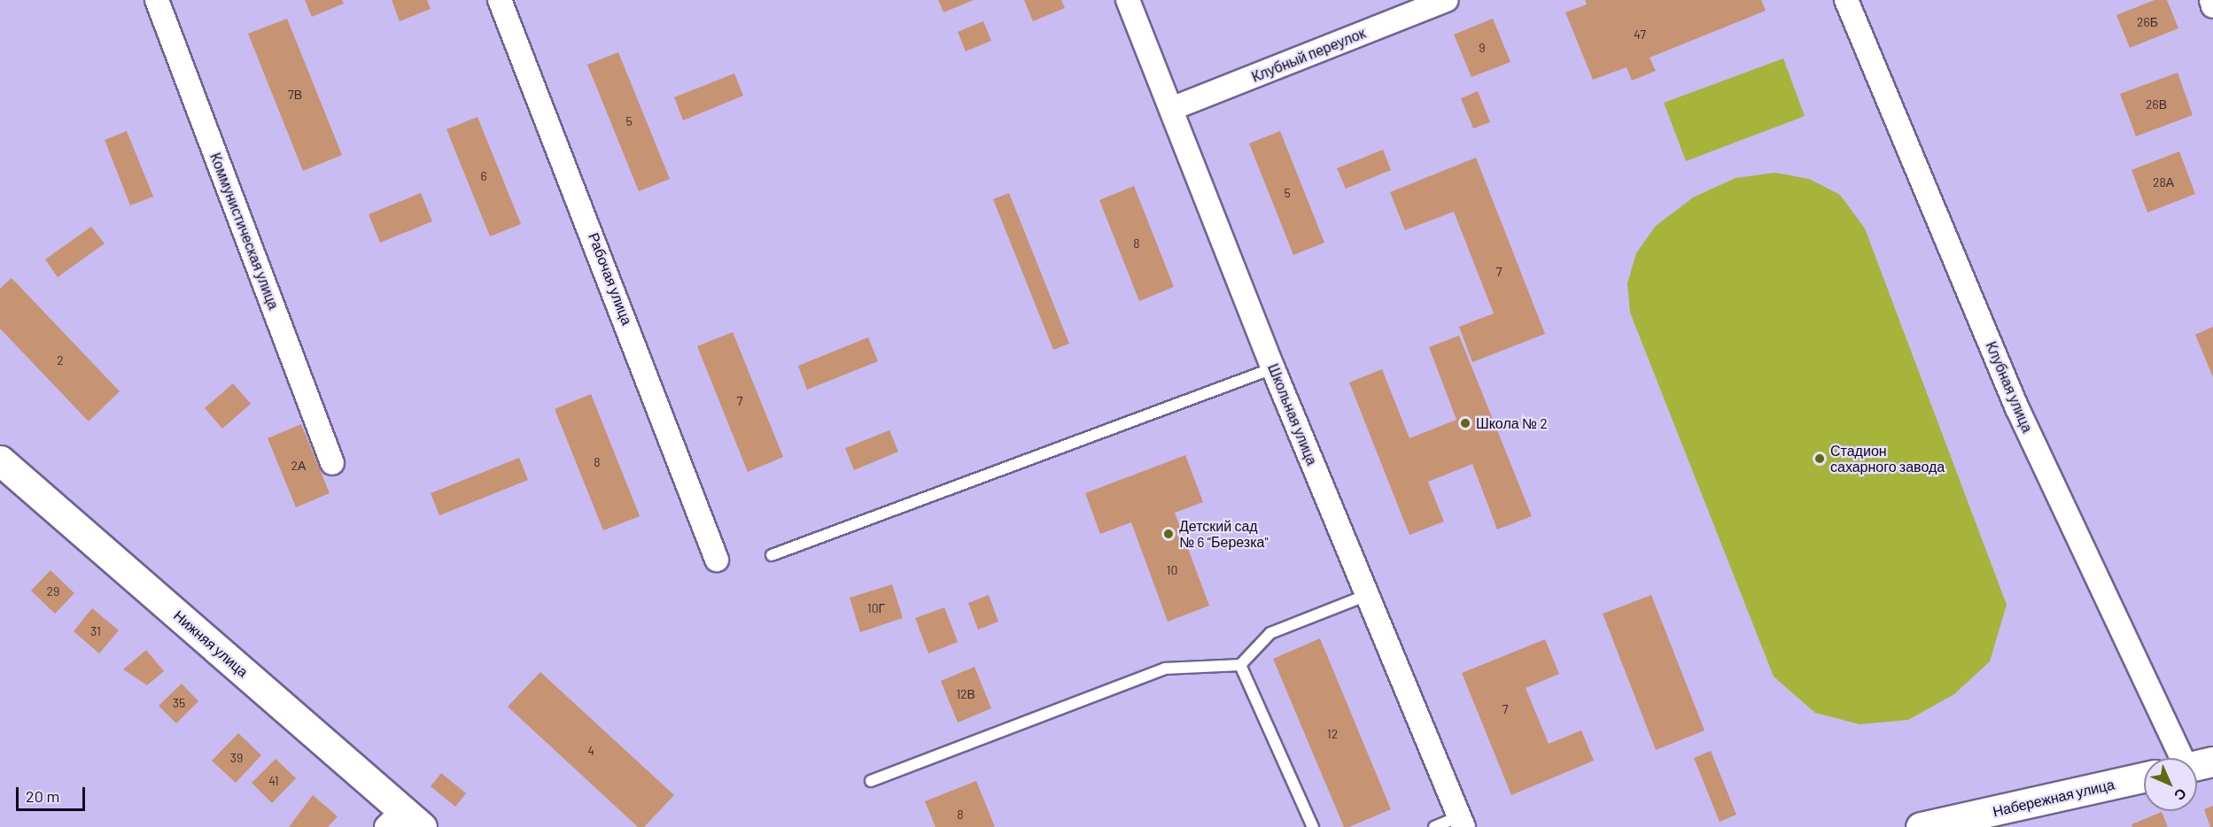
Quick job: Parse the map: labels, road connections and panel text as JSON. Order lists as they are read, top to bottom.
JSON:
{
  "streets": {
    "street": [
      "Клубный переулок",
      "Коммунистическая улица",
      "Рабочая улица",
      "Клубная улица",
      "Школьная улица",
      "Нижняя улица",
      "Набережная улица"
    ]
  },
  "crossings": [
    ["Клубный переулок", "Школьная улица"]
  ],
  "places": ["Школа № 2", "Стадион сахарного завода", "Детский сад № 6 \"Березка\""],
  "house_numbers": [
    "26Б",
    "47",
    "9",
    "7В",
    "26В",
    "5",
    "6",
    "28А",
    "5",
    "8",
    "7",
    "2",
    "7",
    "8",
    "2А",
    "10",
    "29",
    "10Г",
    "31",
    "12В",
    "35",
    "7",
    "12",
    "4",
    "39",
    "41",
    "8"
  ],
  "scale_bar": "20 m",
  "north": "bottom right"
}
